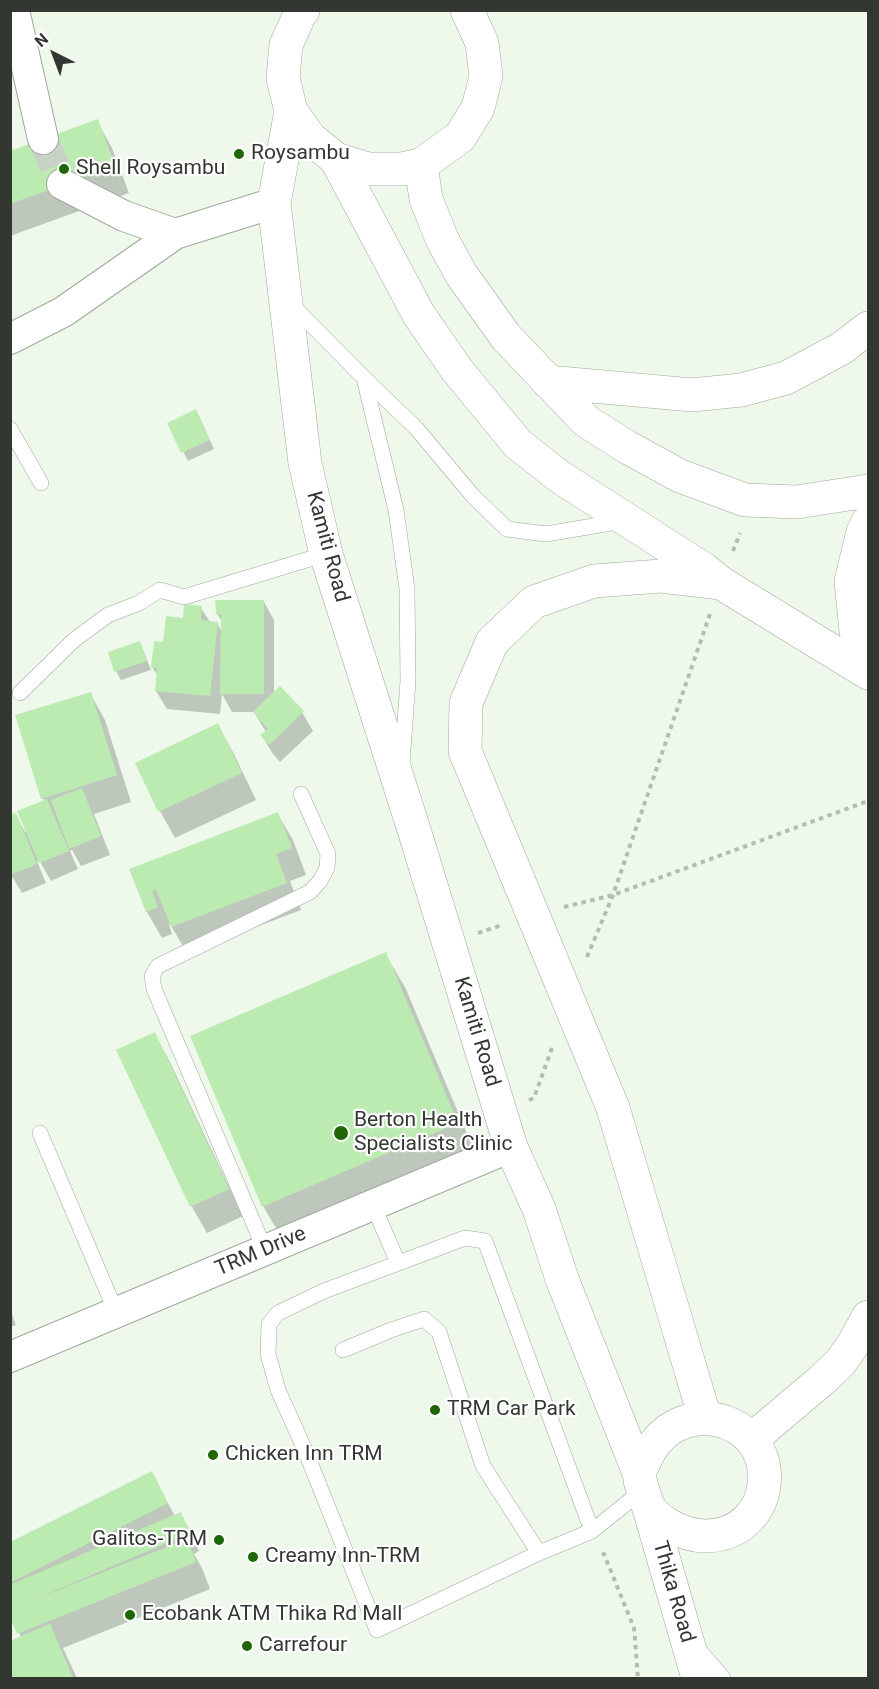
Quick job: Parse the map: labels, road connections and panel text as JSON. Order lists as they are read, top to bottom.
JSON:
{
  "streets": {
    "main road": ["Kamiti Road", "Thika Road"],
    "street": ["TRM Drive"]
  },
  "crossings": [
    ["Kamiti Road", "TRM Drive"],
    ["Kamiti Road", "Thika Road"]
  ],
  "places": [
    "Roysambu",
    "Shell Roysambu",
    "Berton Health Specialists Clinic",
    "TRM Car Park",
    "Chicken Inn TRM",
    "Galitos-TRM",
    "Creamy Inn-TRM",
    "Ecobank ATM Thika Rd Mall",
    "Carrefour"
  ],
  "north": "top left"
}
